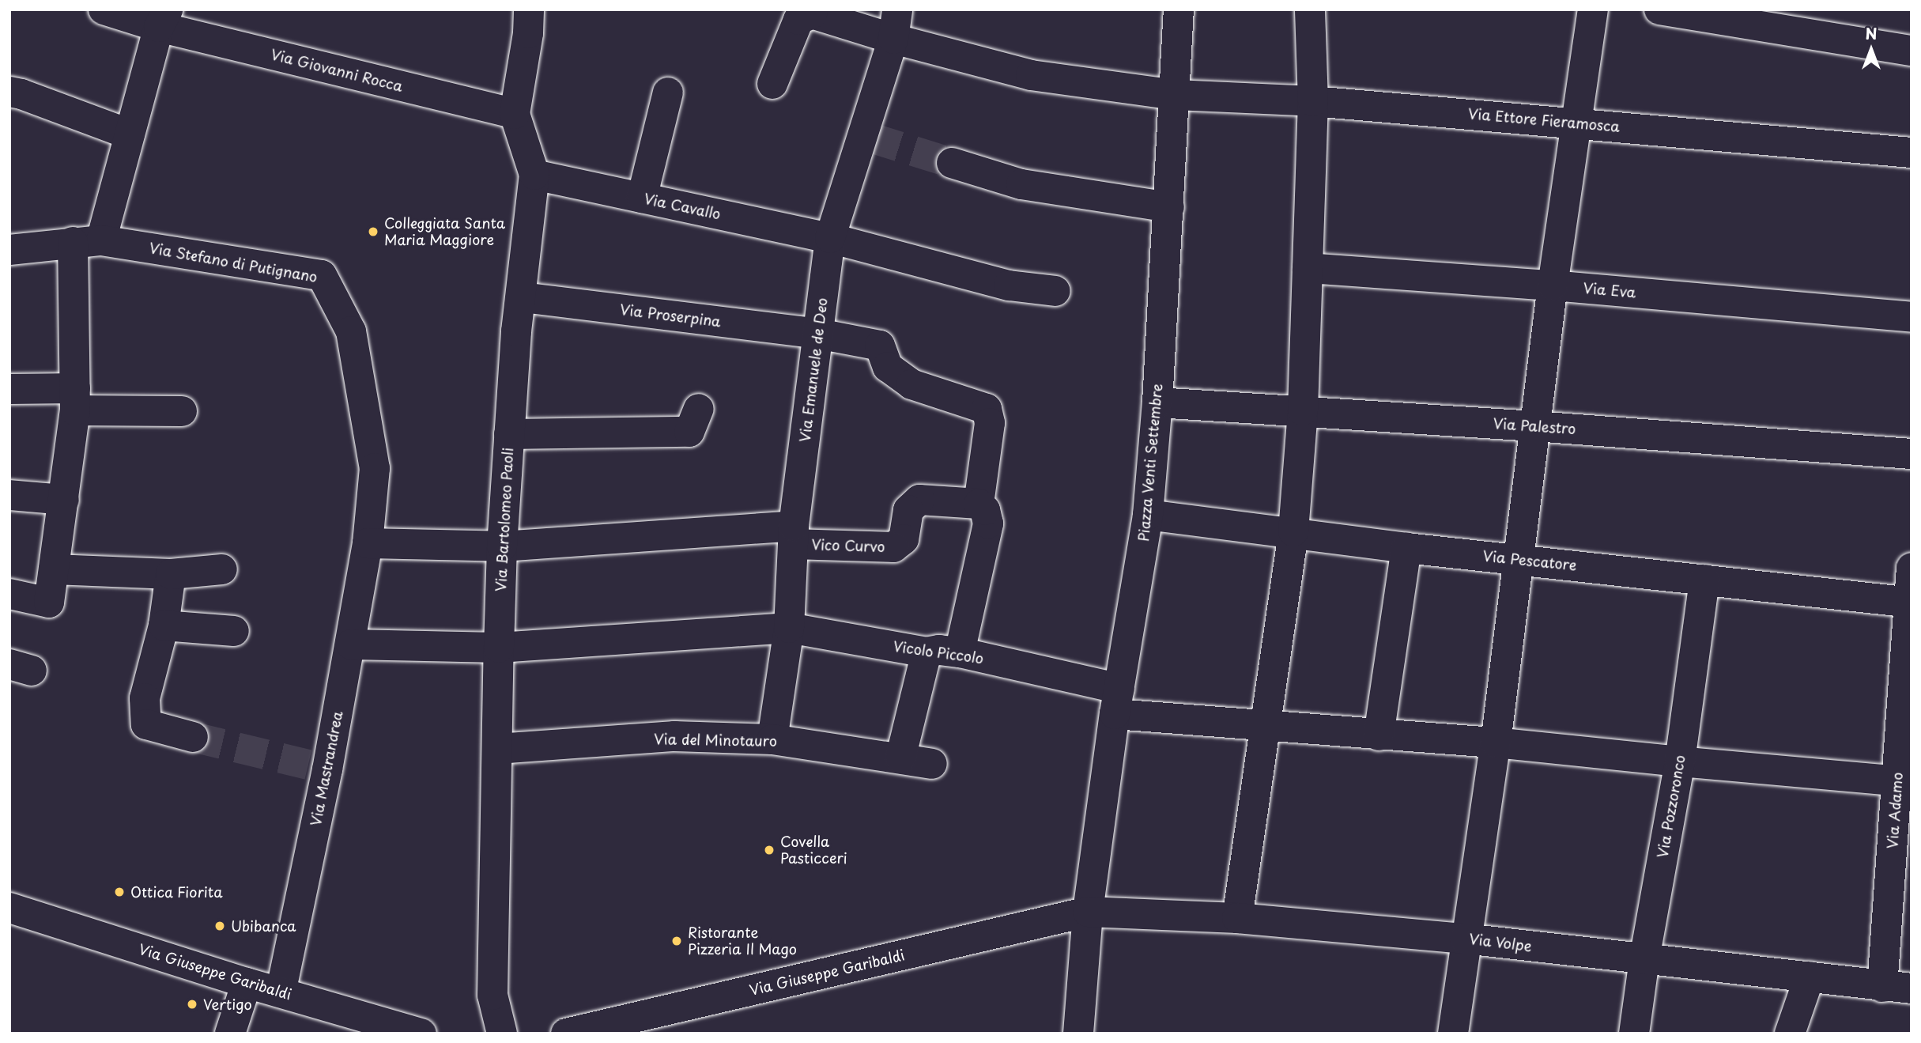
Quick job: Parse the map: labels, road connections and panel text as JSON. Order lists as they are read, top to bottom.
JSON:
{
  "streets": {
    "street": [
      "Via Giovanni Rocca",
      "Via Ettore Fieramosca",
      "Via Cavallo",
      "Via Stefano di Putignano",
      "Via Eva",
      "Via Proserpina",
      "Via Emanuele de Deo",
      "Via Palestro",
      "Piazza Venti Settembre",
      "Via Bartolomeo Paoli",
      "Vico Curvo",
      "Via Pescatore",
      "Vicolo Piccolo",
      "Via del Minotauro",
      "Via Mastrandrea",
      "Via Pozzoronco",
      "Via Adamo",
      "Via Volpe",
      "Via Giuseppe Garibaldi"
    ]
  },
  "crossings": [
    ["Via Giovanni Rocca", "Via Bartolomeo Paoli"],
    ["Via Ettore Fieramosca", "Via Emanuele de Deo"],
    ["Via Ettore Fieramosca", "Piazza Venti Settembre"],
    ["Via Cavallo", "Via Emanuele de Deo"],
    ["Via Cavallo", "Via Bartolomeo Paoli"],
    ["Via Stefano di Putignano", "Vico Curvo"],
    ["Via Stefano di Putignano", "Via Mastrandrea"],
    ["Via Proserpina", "Via Emanuele de Deo"],
    ["Via Proserpina", "Via Bartolomeo Paoli"],
    ["Via Emanuele de Deo", "Vico Curvo"],
    ["Via Emanuele de Deo", "Vicolo Piccolo"],
    ["Via Emanuele de Deo", "Via del Minotauro"],
    ["Via Palestro", "Piazza Venti Settembre"],
    ["Piazza Venti Settembre", "Via Pescatore"],
    ["Piazza Venti Settembre", "Vicolo Piccolo"],
    ["Piazza Venti Settembre", "Via Volpe"],
    ["Piazza Venti Settembre", "Via Giuseppe Garibaldi"],
    ["Via Bartolomeo Paoli", "Vico Curvo"],
    ["Via Bartolomeo Paoli", "Vicolo Piccolo"],
    ["Via Bartolomeo Paoli", "Via del Minotauro"],
    ["Vico Curvo", "Via Mastrandrea"],
    ["Via Pescatore", "Via Pozzoronco"],
    ["Via Pescatore", "Via Adamo"],
    ["Vicolo Piccolo", "Via Mastrandrea"],
    ["Vicolo Piccolo", "Via Pozzoronco"],
    ["Vicolo Piccolo", "Via Adamo"],
    ["Via Mastrandrea", "Via Giuseppe Garibaldi"],
    ["Via Pozzoronco", "Via Volpe"],
    ["Via Adamo", "Via Volpe"],
    ["Via Volpe", "Via Giuseppe Garibaldi"]
  ],
  "places": [
    "Colleggiata Santa Maria Maggiore",
    "Covella Pasticceri",
    "Ottica Fiorita",
    "Ubibanca",
    "Ristorante Pizzeria Il Mago",
    "Vertigo"
  ],
  "north": "top"
}
